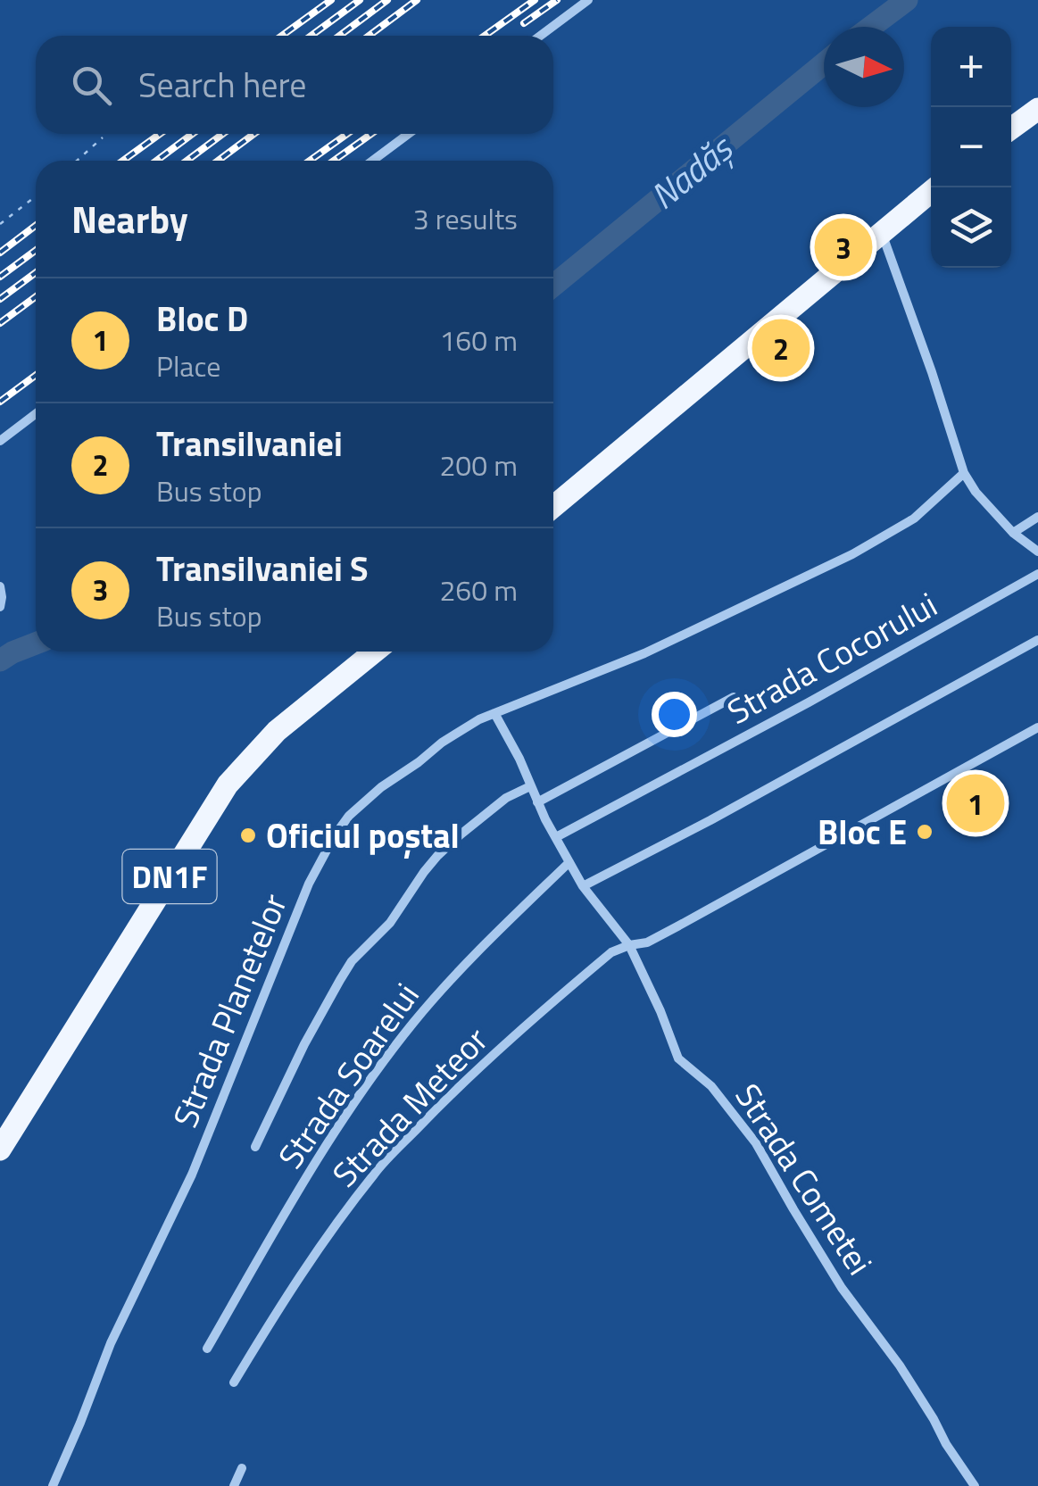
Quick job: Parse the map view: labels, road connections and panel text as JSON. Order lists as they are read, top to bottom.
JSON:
{
  "streets": {
    "main road": ["DN1F"],
    "street": [
      "Strada Cocorului",
      "Strada Planetelor",
      "Strada Soarelui",
      "Strada Meteor",
      "Strada Cometei"
    ]
  },
  "crossings": [
    ["Strada Cocorului", "Strada Cometei"],
    ["Strada Planetelor", "Strada Cometei"],
    ["Strada Soarelui", "Strada Cometei"],
    ["Strada Meteor", "Strada Cometei"]
  ],
  "water": ["Nadăș"],
  "places": ["Bloc E", "Oficiul poștal"],
  "north": "right",
  "page": {
    "map_buttons": ["+", "−"],
    "search": "Search here",
    "heading": ["Nearby", "3 results"],
    "pins": ["3", "2", "1"],
    "list": [
      {
        "mark": "1",
        "name": "Bloc D",
        "note": "Place",
        "value": "160 m"
      },
      {
        "mark": "2",
        "name": "Transilvaniei",
        "note": "Bus stop",
        "value": "200 m"
      },
      {
        "mark": "3",
        "name": "Transilvaniei S",
        "note": "Bus stop",
        "value": "260 m"
      }
    ]
  }
}
